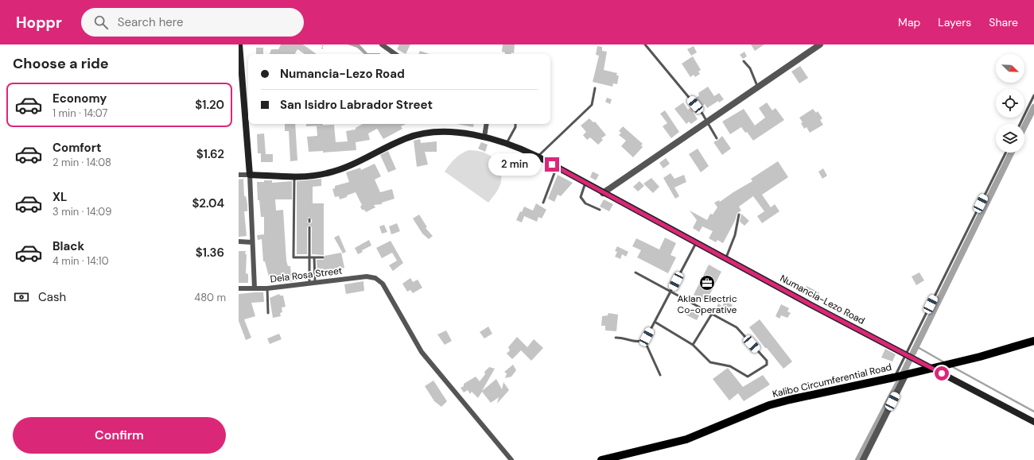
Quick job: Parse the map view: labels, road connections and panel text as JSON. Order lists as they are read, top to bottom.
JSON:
{
  "streets": {
    "main road": ["Numancia-Lezo Road", "Kalibo Circumferential Road"],
    "street": ["Dela Rosa Street"]
  },
  "crossings": [
    ["Numancia-Lezo Road", "Kalibo Circumferential Road"]
  ],
  "places": {
    "office": ["Aklan Electric Co-operative"]
  },
  "north": "bottom right",
  "page": {
    "header": "Hoppr",
    "search": "Search here",
    "nav": ["Map", "Layers", "Share"],
    "heading": "Choose a ride",
    "banner": ["Numancia-Lezo Road", "San Isidro Labrador Street"],
    "list": [
      {
        "name": "Economy",
        "note": "1 min · 14:07",
        "value": "$1.20"
      },
      {
        "name": "Comfort",
        "note": "2 min · 14:08",
        "value": "$1.62"
      },
      {
        "name": "XL",
        "note": "3 min · 14:09",
        "value": "$2.04"
      },
      {
        "name": "Black",
        "note": "4 min · 14:10",
        "value": "$1.36"
      }
    ],
    "bubble": "2 min",
    "pay": ["Cash", "480 m"],
    "buttons": "Confirm"
  }
}
